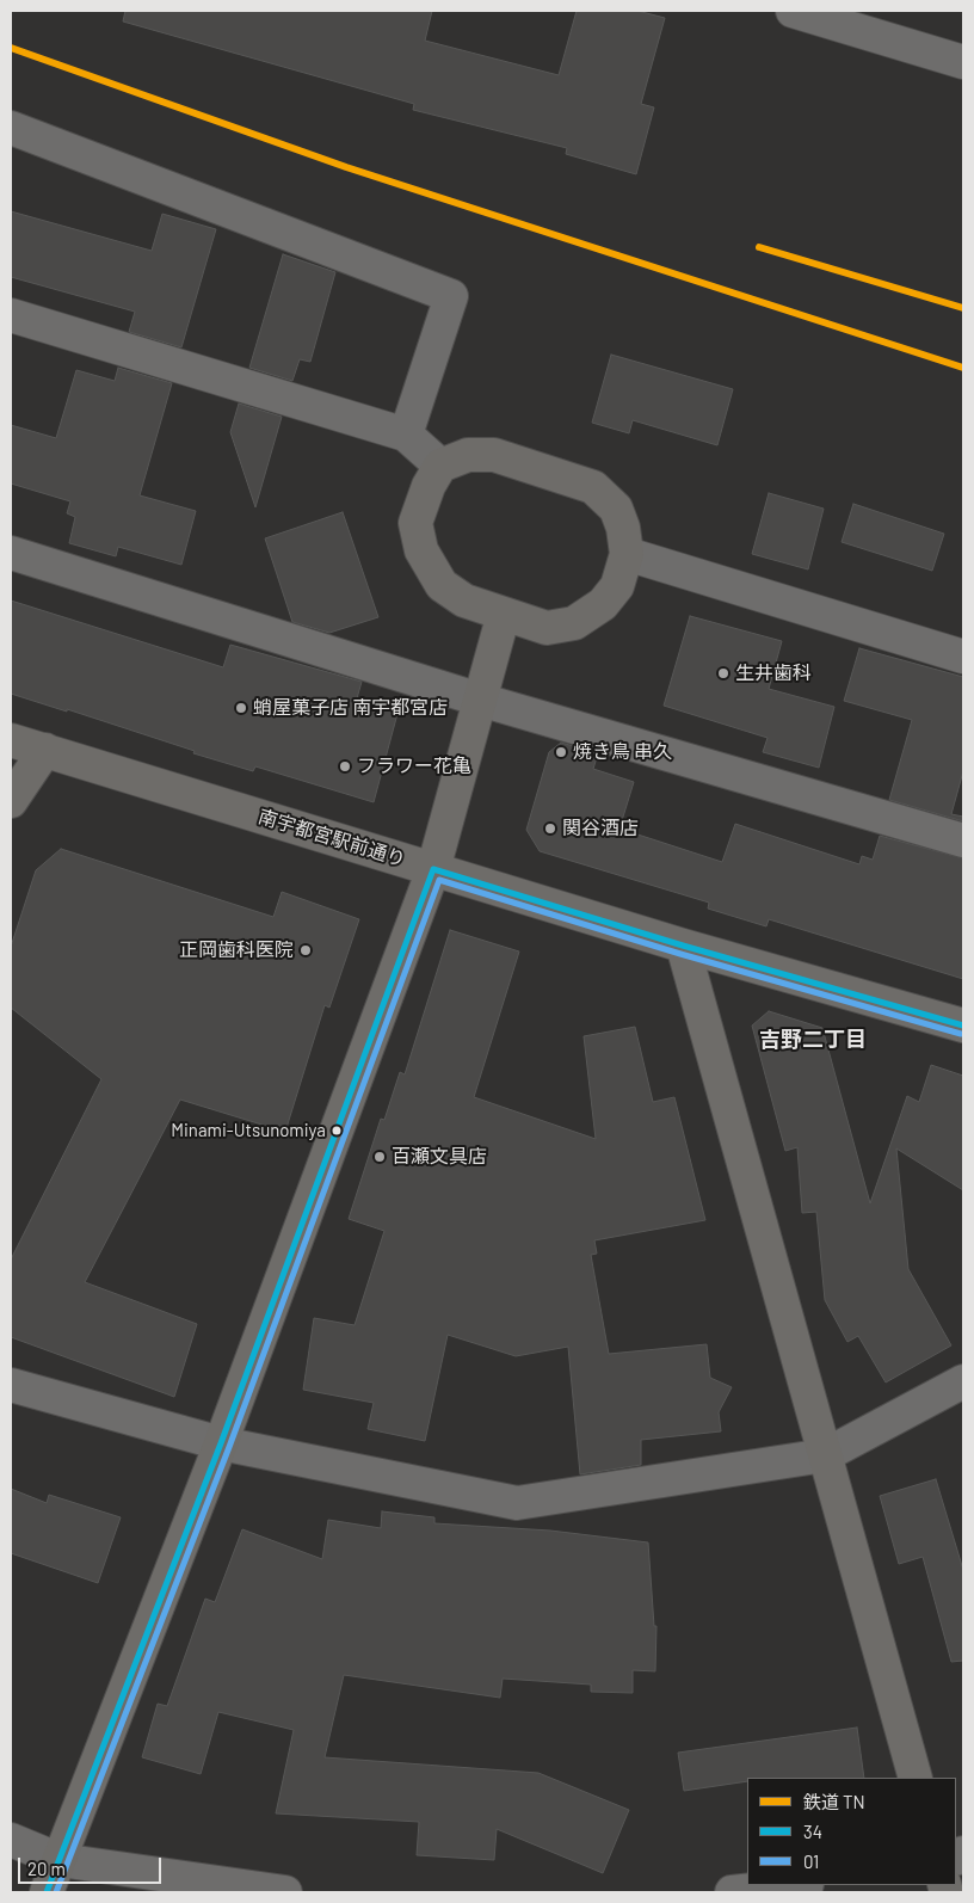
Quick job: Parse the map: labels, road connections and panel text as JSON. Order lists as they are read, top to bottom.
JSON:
{
  "streets": {
    "street": ["南宇都宮駅前通り"]
  },
  "districts": ["吉野二丁目"],
  "places": [
    "生井歯科",
    "蛸屋菓子店 南宇都宮店",
    "焼き鳥 串久",
    "フラワー花亀",
    "関谷酒店",
    "正岡歯科医院",
    "Minami-Utsunomiya",
    "百瀬文具店"
  ],
  "lines": ["rail line TN", "transit line 34", "transit line 01"],
  "legend": ["鉄道 TN", "34", "01"],
  "scale_bar": "20 m"
}
